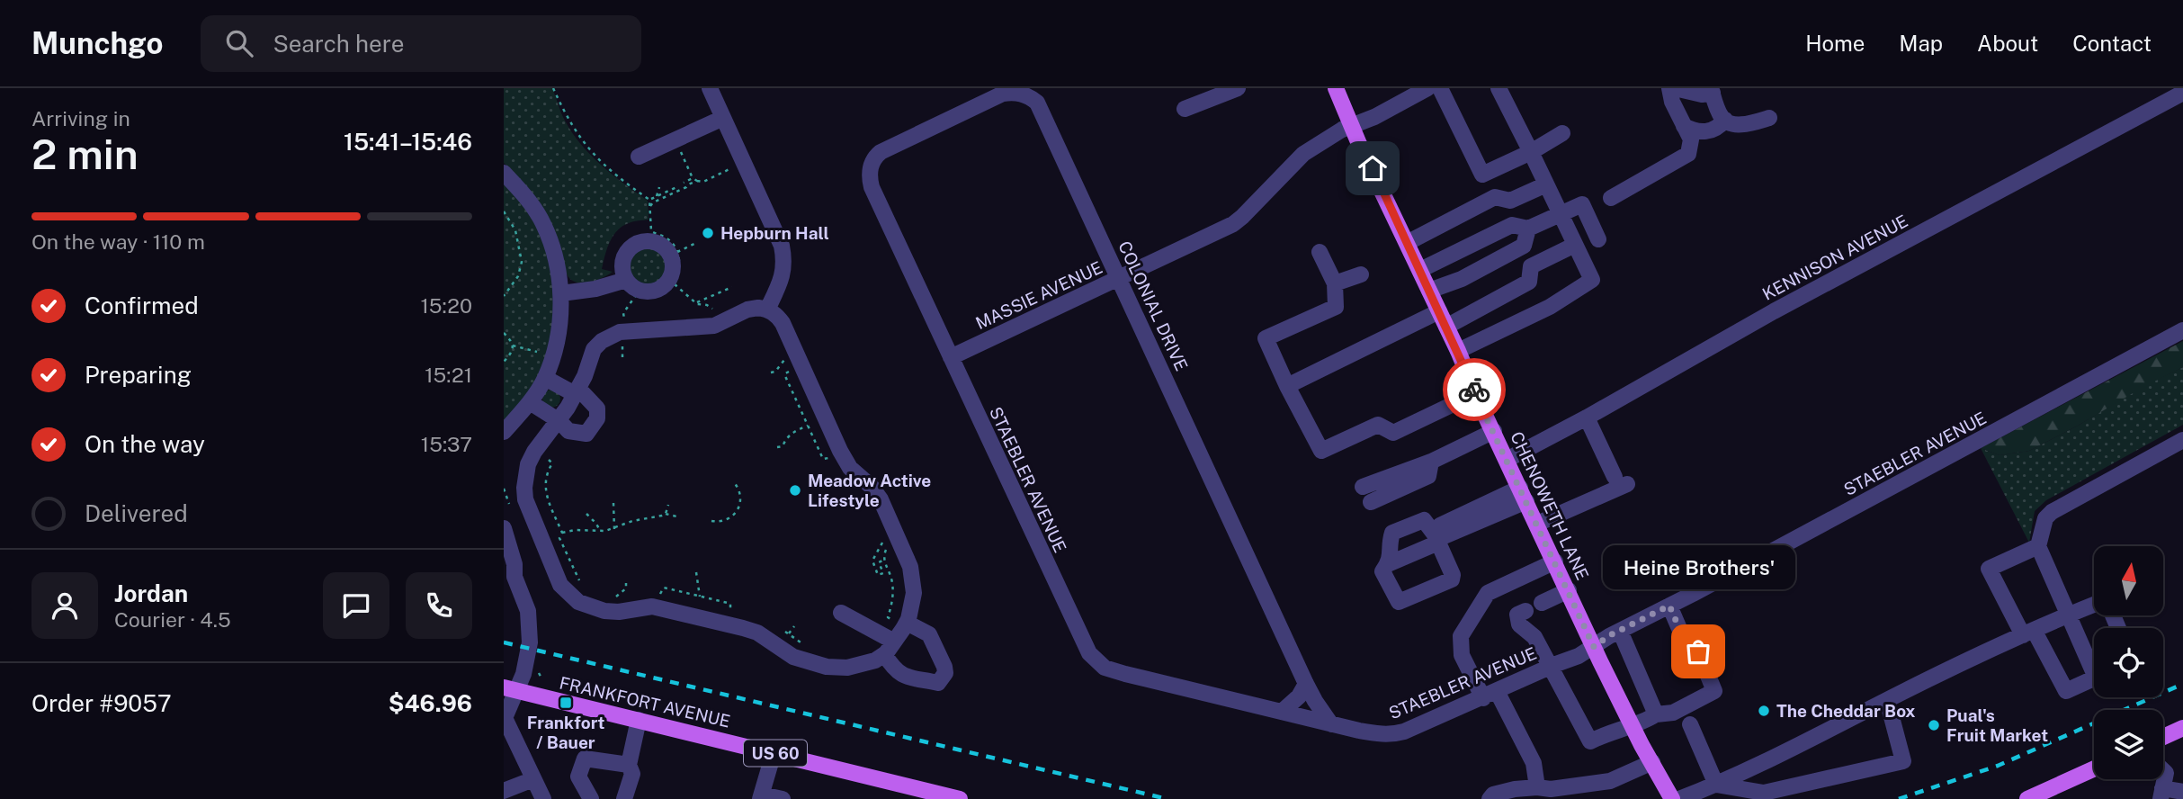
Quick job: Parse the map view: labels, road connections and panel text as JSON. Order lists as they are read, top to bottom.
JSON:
{
  "streets": {
    "main road": ["CHENOWETH LANE", "FRANKFORT AVENUE", "US 60"],
    "street": [
      "KENNISON AVENUE",
      "MASSIE AVENUE",
      "COLONIAL DRIVE",
      "STAEBLER AVENUE"
    ]
  },
  "crossings": [
    ["KENNISON AVENUE", "CHENOWETH LANE"],
    ["MASSIE AVENUE", "COLONIAL DRIVE"],
    ["MASSIE AVENUE", "STAEBLER AVENUE"],
    ["MASSIE AVENUE", "CHENOWETH LANE"],
    ["COLONIAL DRIVE", "STAEBLER AVENUE"],
    ["STAEBLER AVENUE", "CHENOWETH LANE"]
  ],
  "places": {
    "other": [
      "Hepburn Hall",
      "Meadow Active Lifestyle",
      "Heine Brothers'",
      "The Cheddar Box",
      "Pual's Fruit Market"
    ],
    "transit": ["Frankfort / Bauer"]
  },
  "north": "top",
  "page": {
    "header": "Munchgo",
    "search": "Search here",
    "nav": [
      "Home",
      "Map",
      "About",
      "Contact"
    ],
    "heading": ["2 min", "Arriving in", "15:41–15:46"],
    "panel": [
      "Jordan",
      "Courier · 4.5",
      "Order #9057",
      "$46.96"
    ],
    "bar": "On the way · 110 m",
    "list": [
      ["Confirmed", "15:20"],
      ["Preparing", "15:21"],
      ["On the way", "15:37"],
      "Delivered"
    ],
    "bubble": "Heine Brothers'"
  }
}
